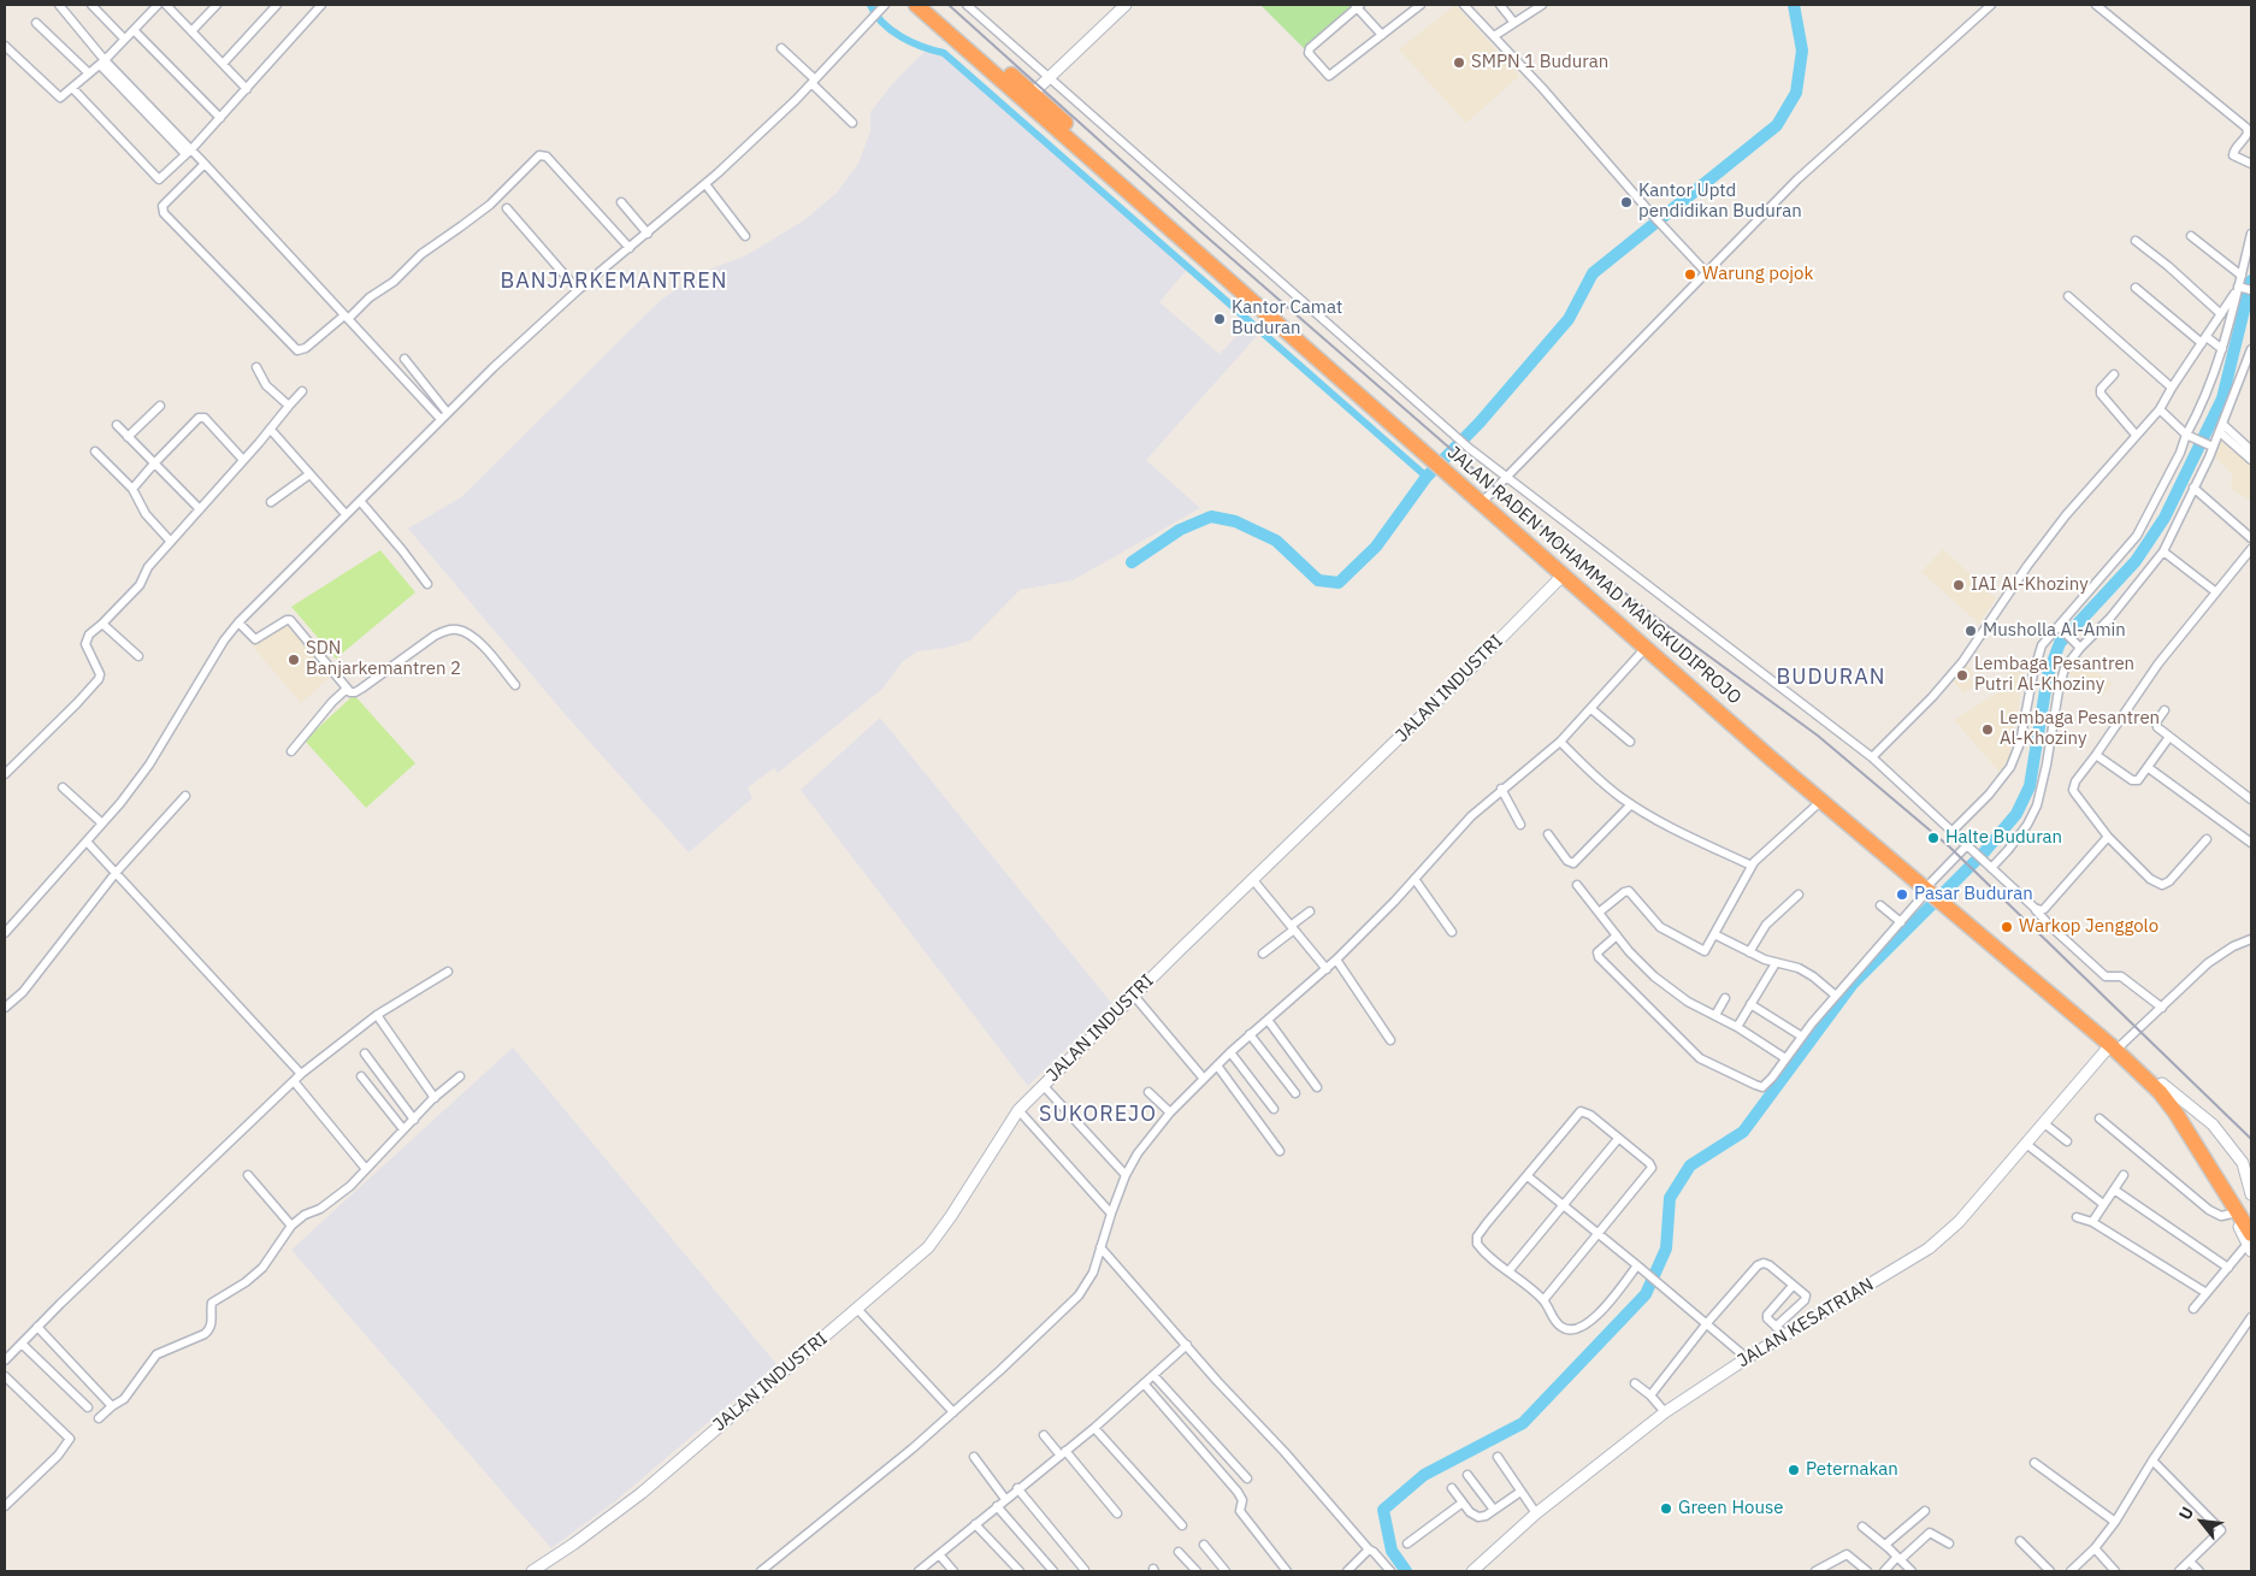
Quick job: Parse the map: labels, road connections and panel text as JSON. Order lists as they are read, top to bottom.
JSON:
{
  "streets": {
    "highway": ["JALAN RADEN MOHAMMAD MANGKUDIPROJO"],
    "street": ["JALAN INDUSTRI", "JALAN KESATRIAN"]
  },
  "crossings": [
    ["JALAN RADEN MOHAMMAD MANGKUDIPROJO", "JALAN INDUSTRI"],
    ["JALAN RADEN MOHAMMAD MANGKUDIPROJO", "JALAN KESATRIAN"]
  ],
  "districts": ["BANJARKEMANTREN", "BUDURAN", "SUKOREJO"],
  "places": [
    "SMPN 1 Buduran",
    "Kantor Uptd pendidikan Buduran",
    "Warung pojok",
    "Kantor Camat Buduran",
    "IAI Al-Khoziny",
    "Musholla Al-Amin",
    "SDN Banjarkemantren 2",
    "Lembaga Pesantren Putri Al-Khoziny",
    "Lembaga Pesantren Al-Khoziny",
    "Halte Buduran",
    "Pasar Buduran",
    "Warkop Jenggolo",
    "Peternakan",
    "Green House"
  ],
  "north": "top left"
}
